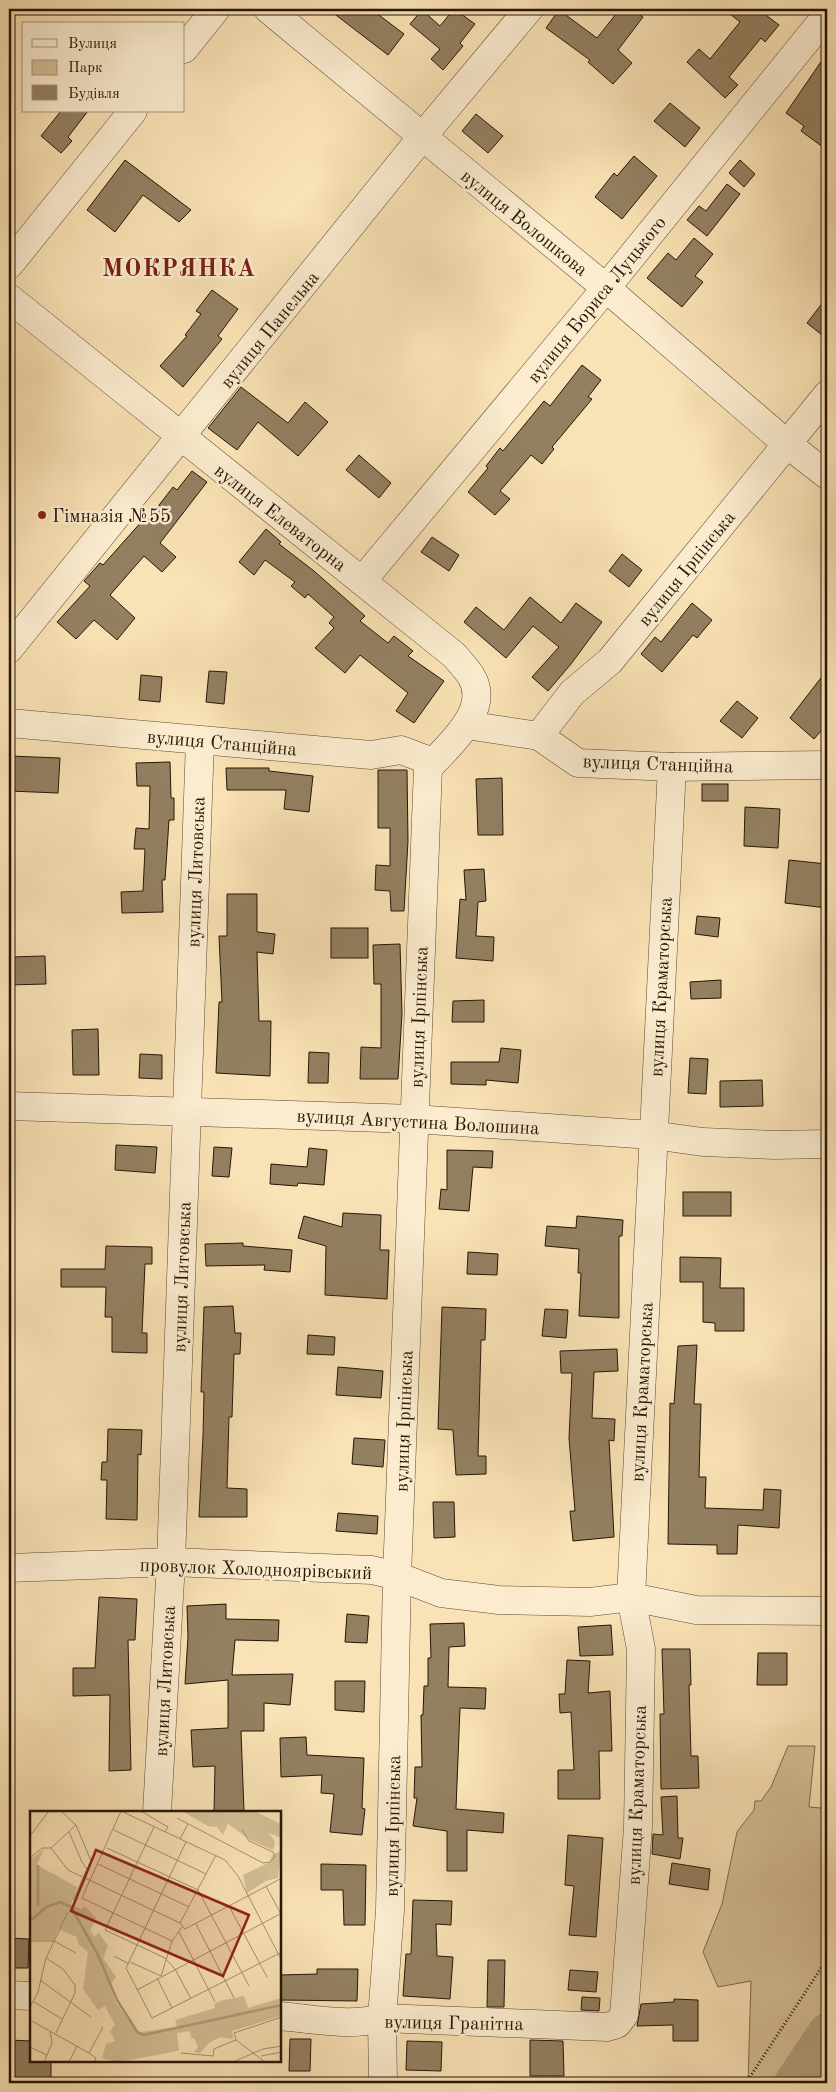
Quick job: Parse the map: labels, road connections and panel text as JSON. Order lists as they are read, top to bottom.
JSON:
{
  "streets": {
    "street": [
      "вулиця Волошкова",
      "вулиця Бориса Луцького",
      "вулиця Панельна",
      "вулиця Елеваторна",
      "вулиця Ірпінська",
      "вулиця Станційна",
      "вулиця Литовська",
      "вулиця Краматорська",
      "вулиця Августина Волошина",
      "провулок Холодноярівський",
      "вулиця Гранітна"
    ]
  },
  "crossings": [
    ["вулиця Волошкова", "вулиця Бориса Луцького"],
    ["вулиця Волошкова", "вулиця Панельна"],
    ["вулиця Волошкова", "вулиця Ірпінська"],
    ["вулиця Бориса Луцького", "вулиця Елеваторна"],
    ["вулиця Панельна", "вулиця Елеваторна"],
    ["вулиця Елеваторна", "вулиця Ірпінська"],
    ["вулиця Елеваторна", "вулиця Станційна"],
    ["вулиця Ірпінська", "вулиця Станційна"],
    ["вулиця Ірпінська", "вулиця Августина Волошина"],
    ["вулиця Ірпінська", "провулок Холодноярівський"],
    ["вулиця Ірпінська", "вулиця Гранітна"],
    ["вулиця Станційна", "вулиця Литовська"],
    ["вулиця Станційна", "вулиця Краматорська"],
    ["вулиця Литовська", "вулиця Августина Волошина"],
    ["вулиця Литовська", "провулок Холодноярівський"],
    ["вулиця Краматорська", "вулиця Августина Волошина"],
    ["вулиця Краматорська", "провулок Холодноярівський"],
    ["вулиця Краматорська", "вулиця Гранітна"]
  ],
  "districts": ["МОКРЯНКА"],
  "places": ["Гімназія №55"],
  "legend": ["Вулиця", "Парк", "Будівля"]
}
